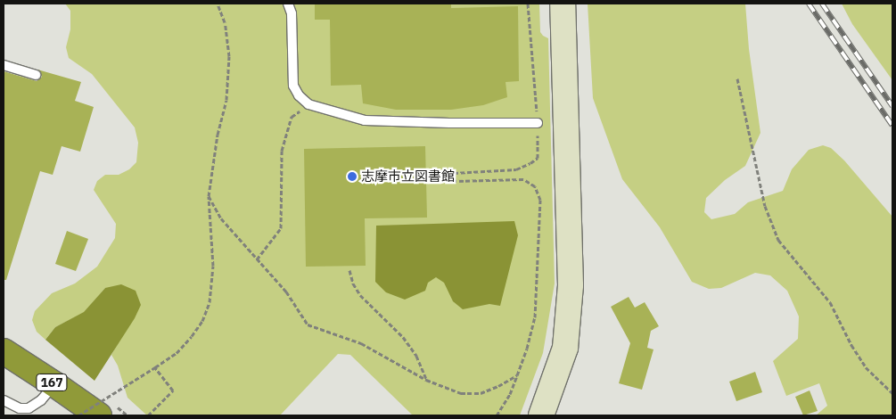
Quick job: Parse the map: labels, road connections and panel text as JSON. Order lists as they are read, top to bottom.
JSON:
{
  "streets": {
    "highway": ["167"]
  },
  "places": ["志摩市立図書館"]
}
